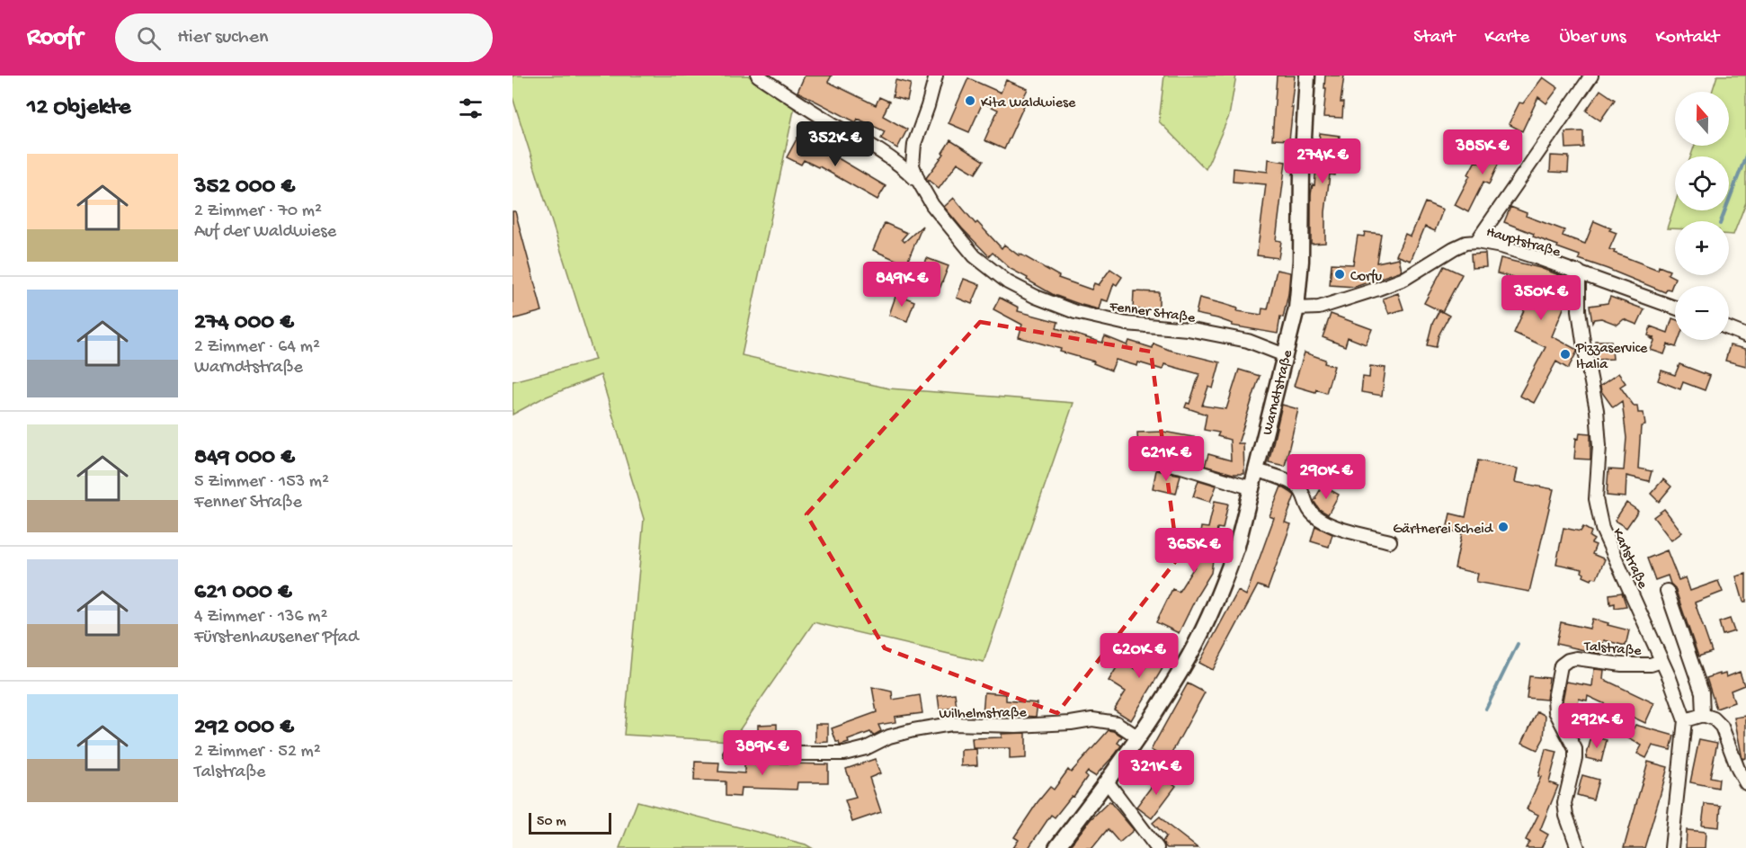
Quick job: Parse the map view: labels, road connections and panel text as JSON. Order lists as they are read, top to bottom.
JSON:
{
  "streets": {
    "main road": ["Warndtstraße"],
    "street": [
      "Hauptstraße",
      "Fenner Straße",
      "Karlstraße",
      "Talstraße",
      "Wilhelmstraße"
    ]
  },
  "crossings": [
    ["Hauptstraße", "Warndtstraße"],
    ["Hauptstraße", "Karlstraße"],
    ["Fenner Straße", "Warndtstraße"],
    ["Warndtstraße", "Wilhelmstraße"],
    ["Karlstraße", "Talstraße"]
  ],
  "places": [
    "Kita Waldwiese",
    "Corfu",
    "Pizzaservice Italia",
    "Gärtnerei Scheid"
  ],
  "scale_bar": "50 m",
  "north": "top",
  "page": {
    "header": "Roofr",
    "search": "Hier suchen",
    "nav": [
      "Start",
      "Karte",
      "Über uns",
      "Kontakt"
    ],
    "heading": "12 Objekte",
    "map_buttons": ["+", "−"],
    "price": [
      "352K €",
      "385K €",
      "274K €",
      "849K €",
      "350K €",
      "621K €",
      "290K €",
      "365K €",
      "620K €",
      "292K €",
      "389K €",
      "321K €"
    ],
    "list": [
      {
        "name": "352 000 €",
        "note": "2 Zimmer · 70 m² · Auf der Waldwiese"
      },
      {
        "name": "274 000 €",
        "note": "2 Zimmer · 64 m² · Warndtstraße"
      },
      {
        "name": "849 000 €",
        "note": "5 Zimmer · 153 m² · Fenner Straße"
      },
      {
        "name": "621 000 €",
        "note": "4 Zimmer · 136 m² · Fürstenhausener Pfad"
      },
      {
        "name": "292 000 €",
        "note": "2 Zimmer · 52 m² · Talstraße"
      }
    ],
    "scale": "50 m"
  }
}
